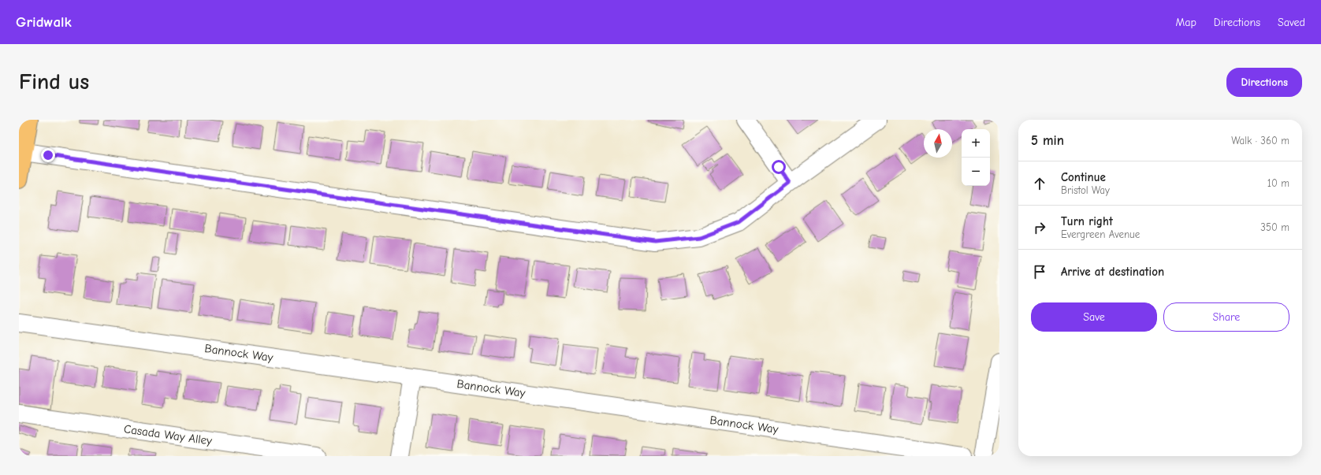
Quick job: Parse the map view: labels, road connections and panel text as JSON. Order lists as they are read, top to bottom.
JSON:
{
  "streets": {
    "street": ["Bannock Way", "Casada Way Alley"]
  },
  "north": "top",
  "page": {
    "header": "Gridwalk",
    "nav": ["Map", "Directions", "Saved"],
    "buttons": [
      "Directions",
      ["Save", "Share"]
    ],
    "title": "Find us",
    "heading": ["5 min", "Walk · 360 m"],
    "map_buttons": ["+", "−"],
    "list": [
      ["Continue", "Bristol Way", "10 m"],
      ["Turn right", "Evergreen Avenue", "350 m"],
      "Arrive at destination"
    ]
  }
}
